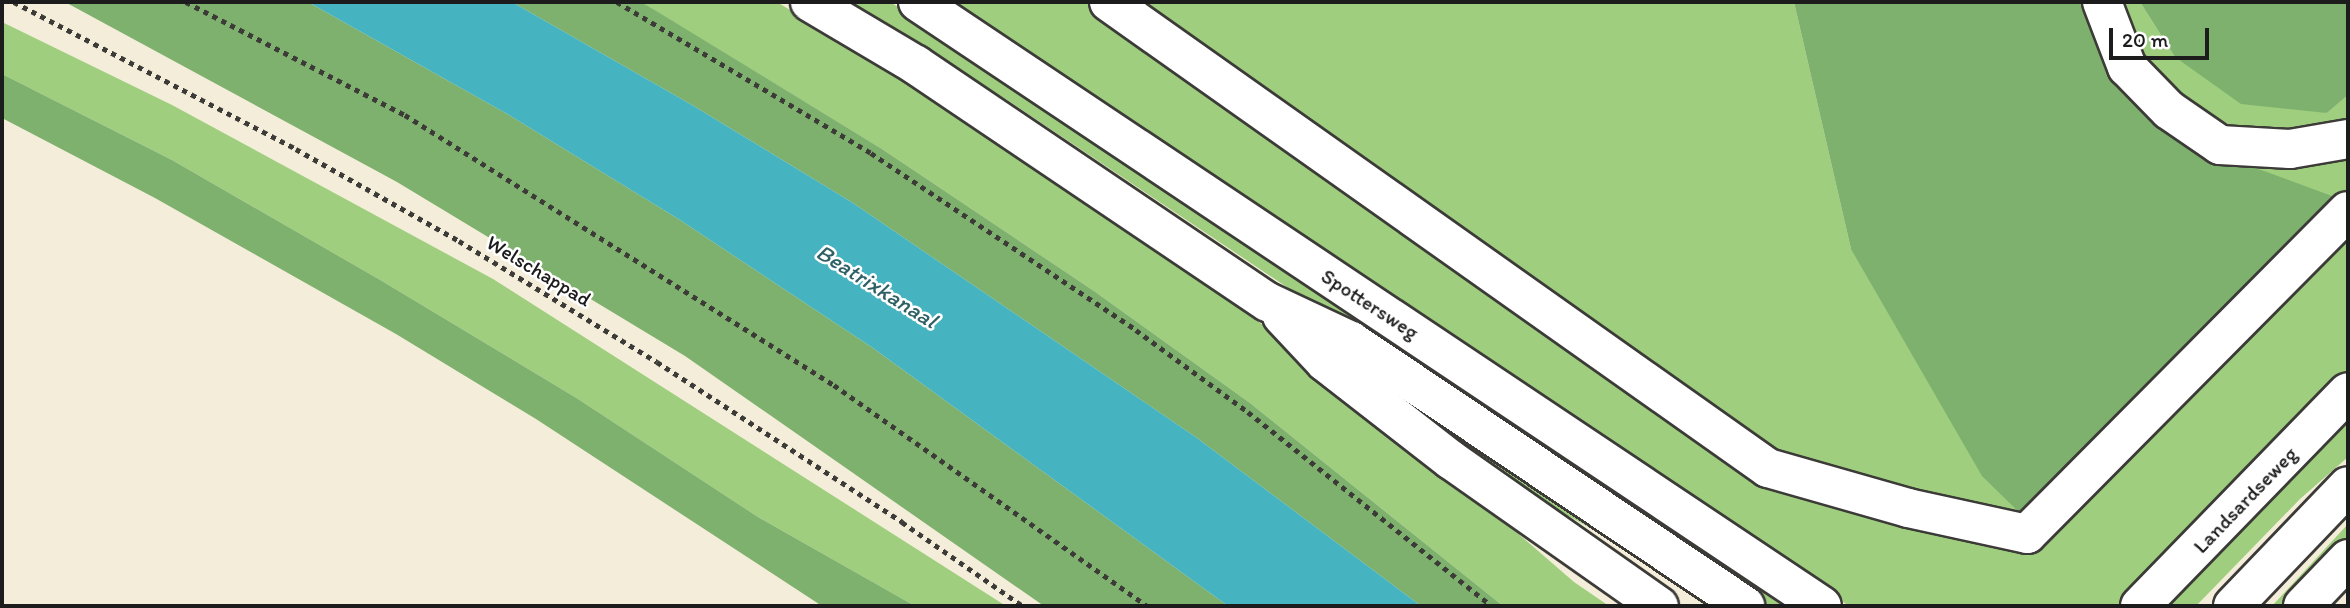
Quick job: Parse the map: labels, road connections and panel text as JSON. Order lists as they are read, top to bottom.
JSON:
{
  "streets": {
    "street": ["Spottersweg", "Landsardseweg"],
    "path": ["Welschappad"]
  },
  "water": ["Beatrixkanaal"],
  "scale_bar": "20 m"
}
